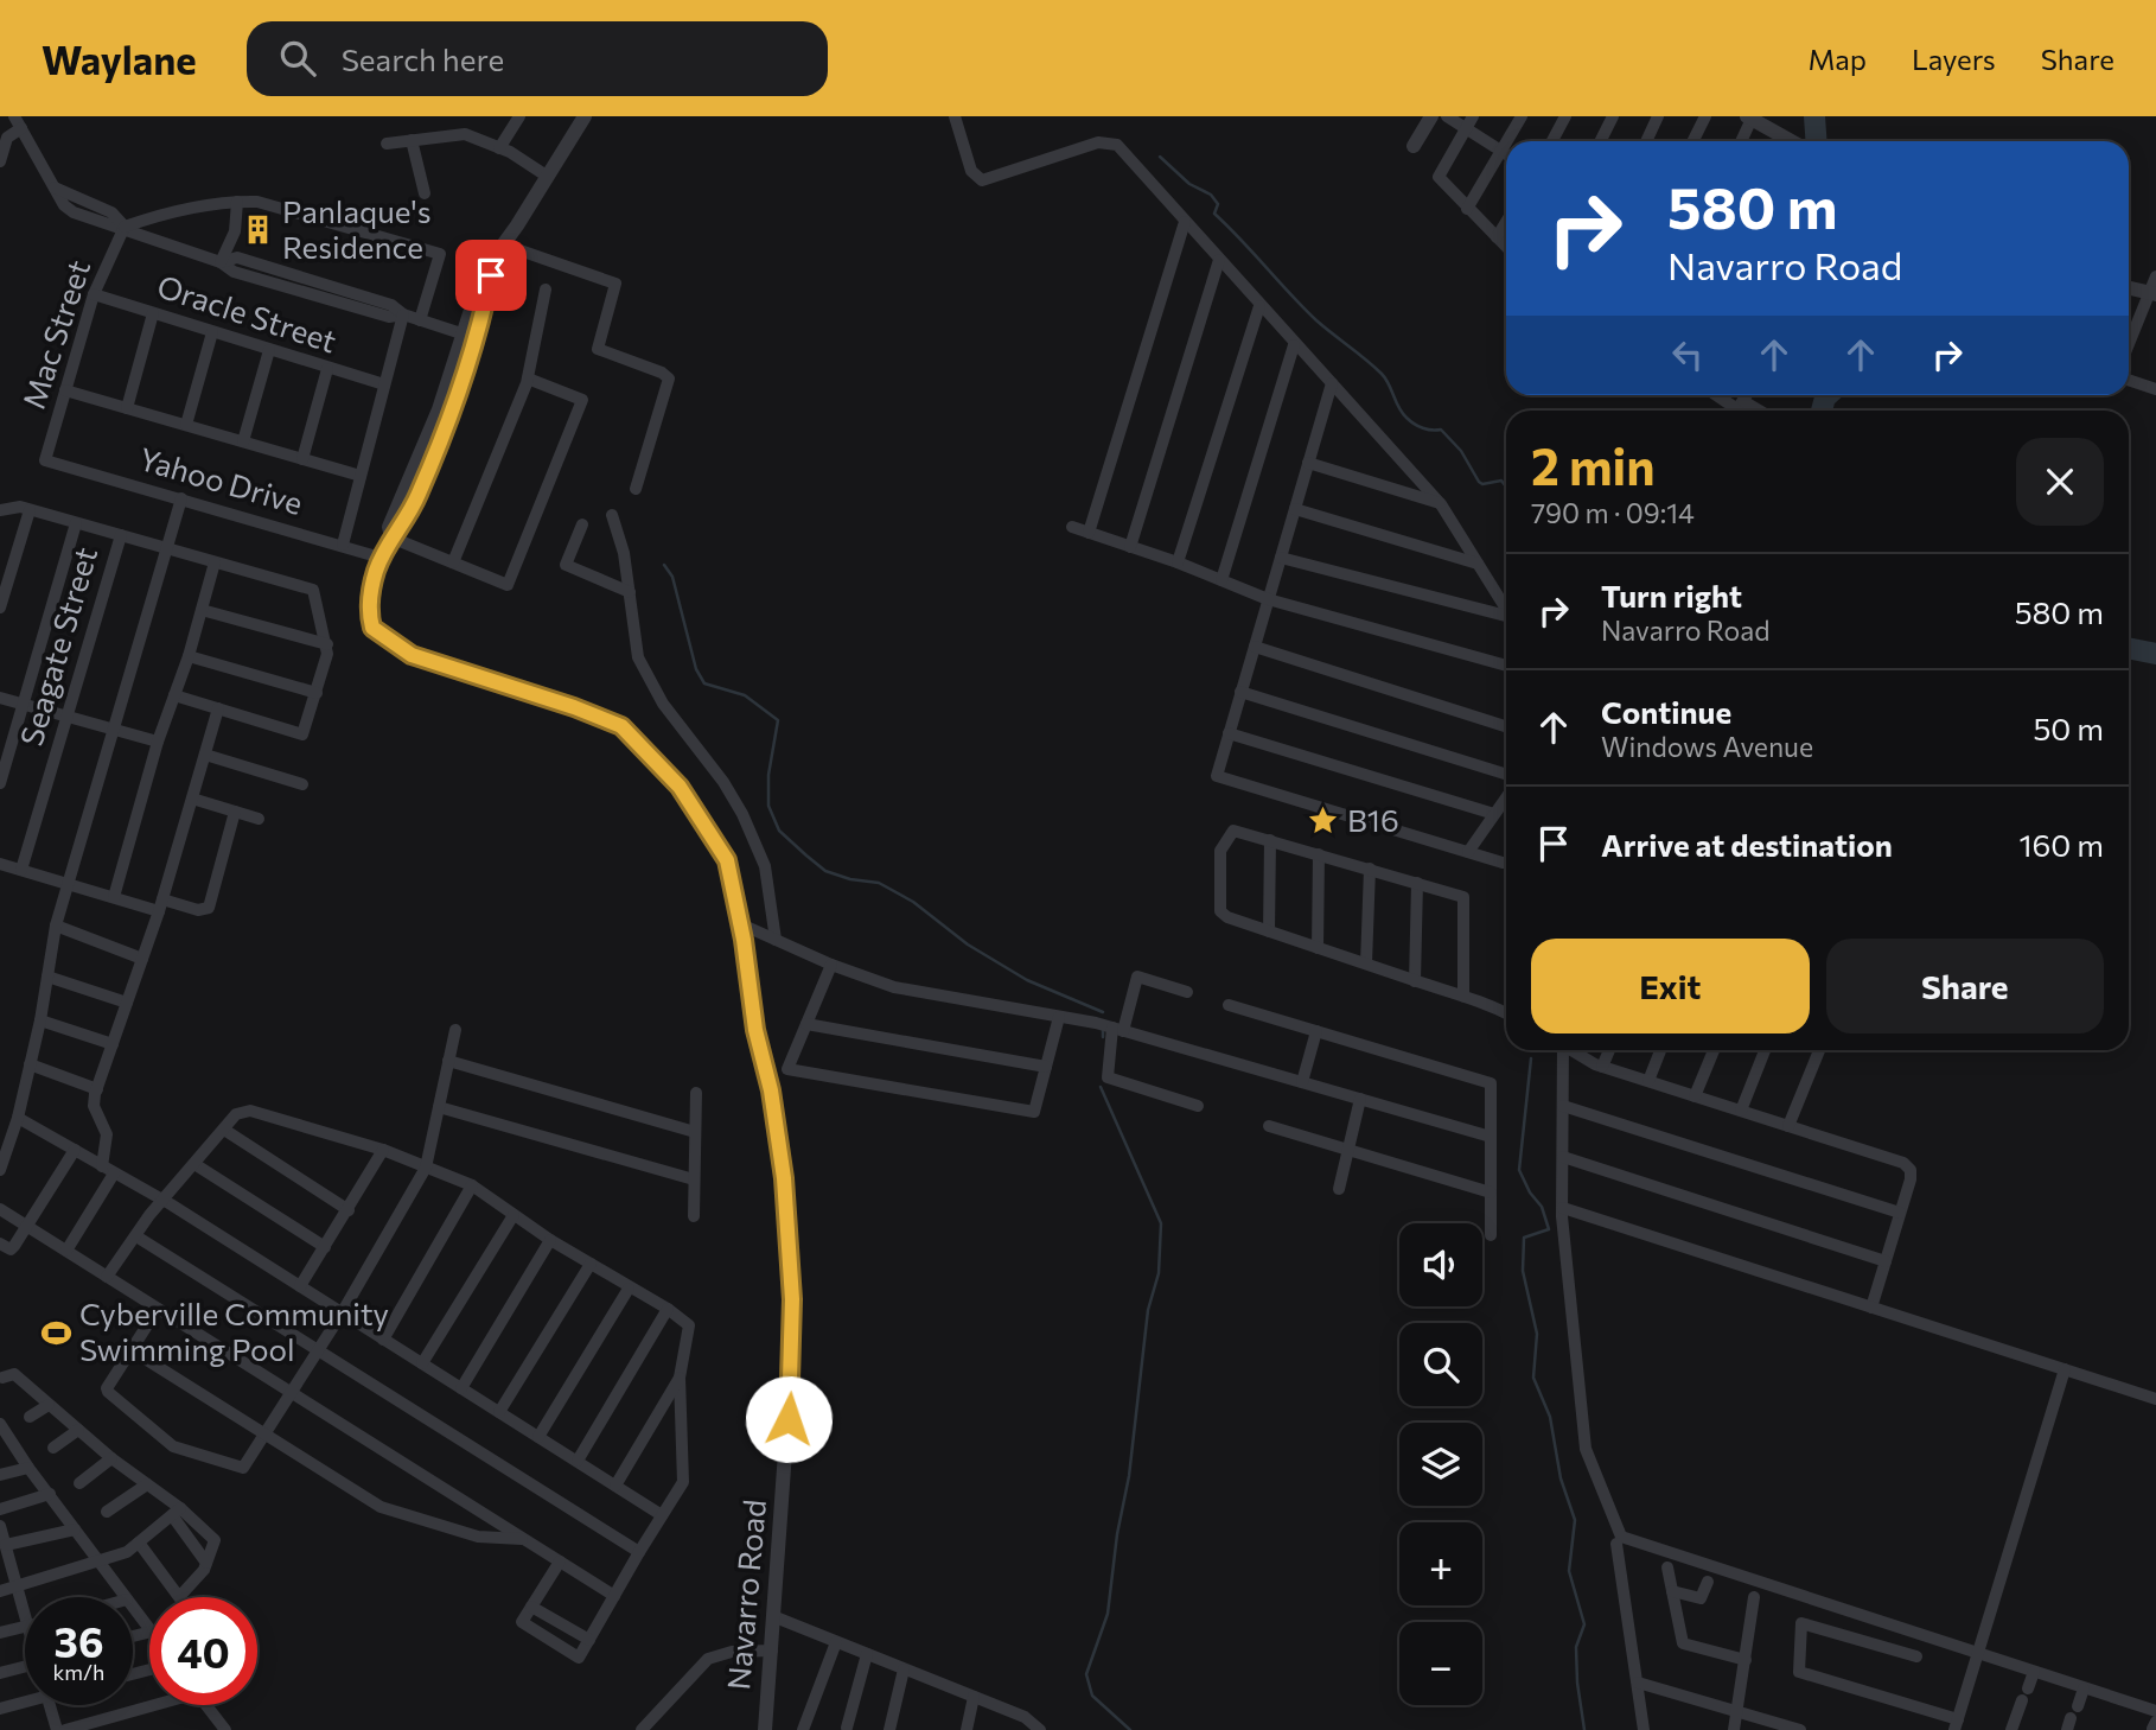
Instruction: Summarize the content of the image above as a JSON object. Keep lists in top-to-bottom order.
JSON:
{
  "streets": {
    "street": [
      "Oracle Street",
      "Mac Street",
      "Yahoo Drive",
      "Seagate Street",
      "Navarro Road"
    ]
  },
  "crossings": [
    ["Oracle Street", "Mac Street"],
    ["Mac Street", "Yahoo Drive"],
    ["Yahoo Drive", "Navarro Road"]
  ],
  "places": {
    "building": ["Panlaque's Residence"],
    "place": ["B16"],
    "sports": ["Cyberville Community Swimming Pool"]
  },
  "page": {
    "header": "Waylane",
    "search": "Search here",
    "nav": ["Map", "Layers", "Share"],
    "turn": ["580 m", "Navarro Road"],
    "heading": ["2 min", "790 m · 09:14"],
    "list": [
      {
        "name": "Turn right",
        "note": "Navarro Road",
        "value": "580 m"
      },
      {
        "name": "Continue",
        "note": "Windows Avenue",
        "value": "50 m"
      },
      {
        "name": "Arrive at destination",
        "value": "160 m"
      }
    ],
    "buttons": ["Exit", "Share"],
    "map_buttons": ["+", "−"],
    "speed": "36 km/h",
    "limit": "40"
  }
}
